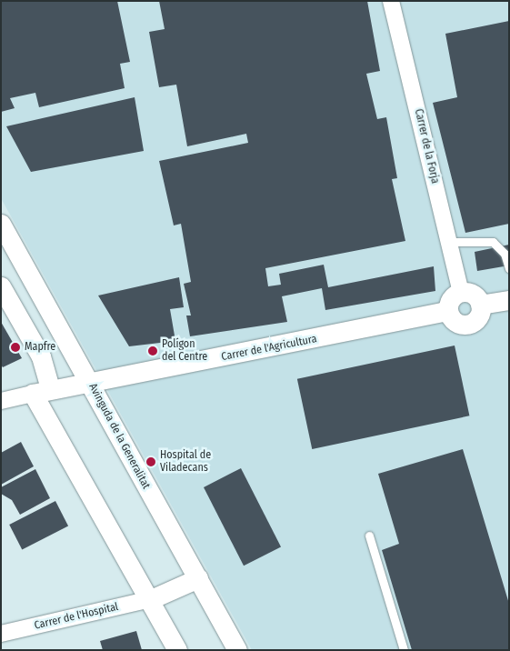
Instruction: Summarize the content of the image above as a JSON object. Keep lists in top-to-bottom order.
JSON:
{
  "streets": {
    "street": [
      "Carrer de la Forja",
      "Carrer de l'Agricultura",
      "Avinguda de la Generalitat",
      "Carrer de l'Hospital"
    ]
  },
  "crossings": [
    ["Carrer de la Forja", "Carrer de l'Agricultura"],
    ["Carrer de l'Agricultura", "Avinguda de la Generalitat"]
  ],
  "places": ["Mapfre", "Polígon del Centre", "Hospital de Viladecans"]
}
